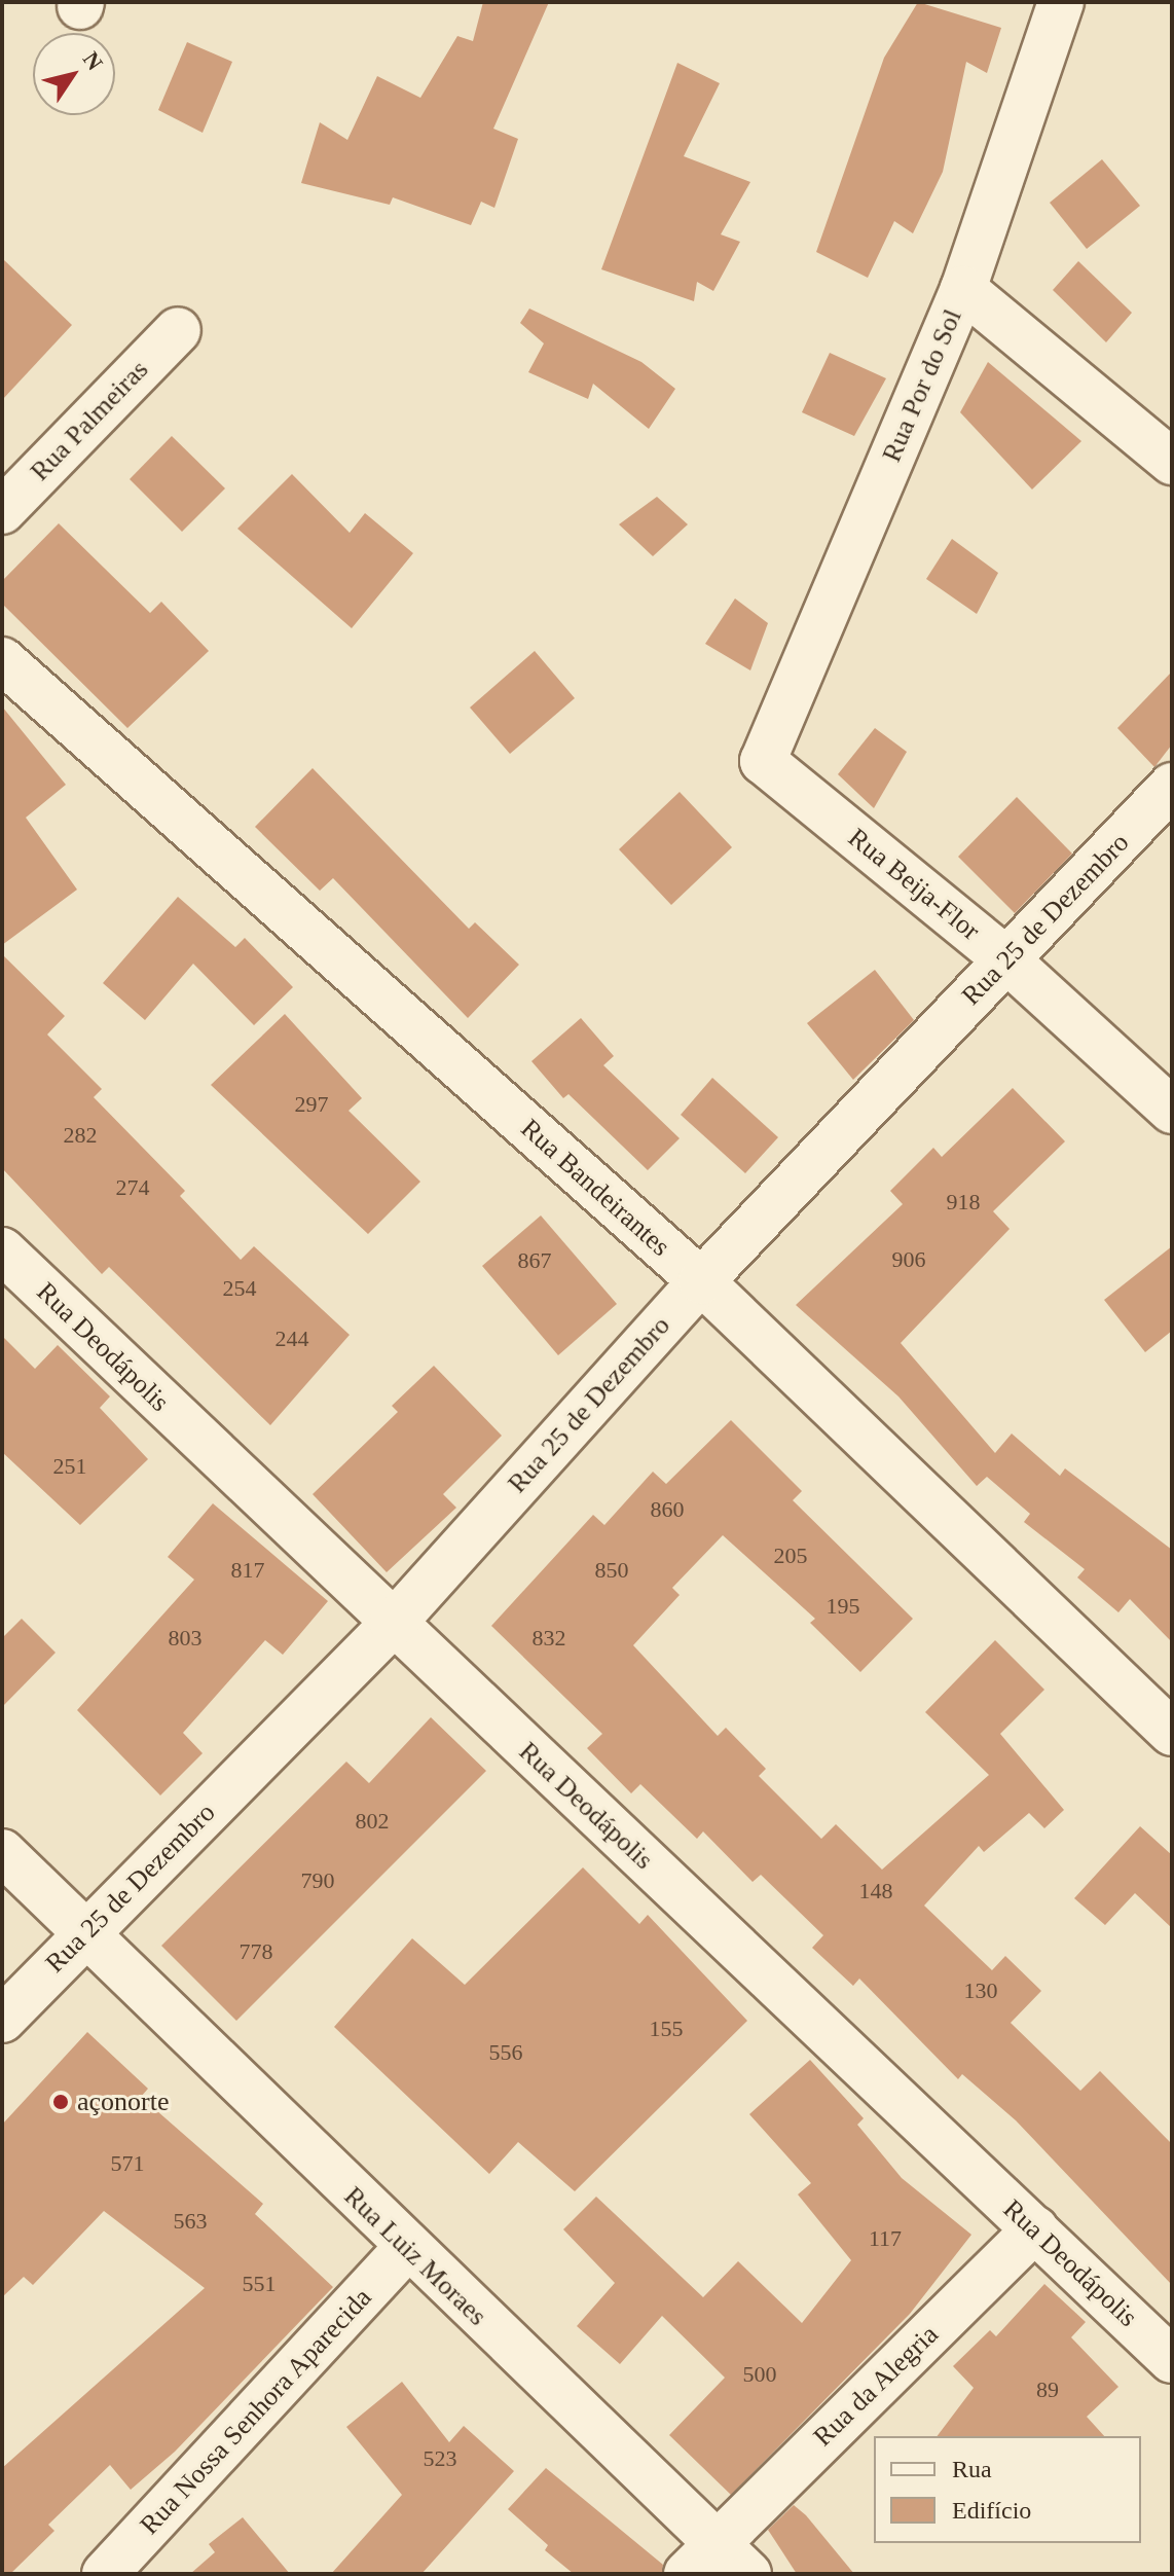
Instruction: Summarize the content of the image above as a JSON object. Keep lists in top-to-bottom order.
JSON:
{
  "streets": {
    "street": [
      "Rua Por do Sol",
      "Rua Palmeiras",
      "Rua Beija-Flor",
      "Rua 25 de Dezembro",
      "Rua Bandeirantes",
      "Rua Deodápolis",
      "Rua Luiz Moraes",
      "Rua da Alegria",
      "Rua Nossa Senhora Aparecida"
    ]
  },
  "crossings": [
    ["Rua Por do Sol", "Rua Beija-Flor"],
    ["Rua Beija-Flor", "Rua 25 de Dezembro"],
    ["Rua 25 de Dezembro", "Rua Bandeirantes"],
    ["Rua 25 de Dezembro", "Rua Deodápolis"],
    ["Rua 25 de Dezembro", "Rua Luiz Moraes"],
    ["Rua Deodápolis", "Rua da Alegria"],
    ["Rua Luiz Moraes", "Rua da Alegria"],
    ["Rua Luiz Moraes", "Rua Nossa Senhora Aparecida"]
  ],
  "places": ["açonorte"],
  "house_numbers": [
    "297",
    "282",
    "274",
    "918",
    "906",
    "867",
    "254",
    "244",
    "251",
    "860",
    "205",
    "817",
    "850",
    "195",
    "803",
    "832",
    "802",
    "790",
    "148",
    "778",
    "130",
    "155",
    "556",
    "571",
    "563",
    "117",
    "551",
    "500",
    "89",
    "523"
  ],
  "legend": ["Rua", "Edifício"],
  "north": "top right"
}
